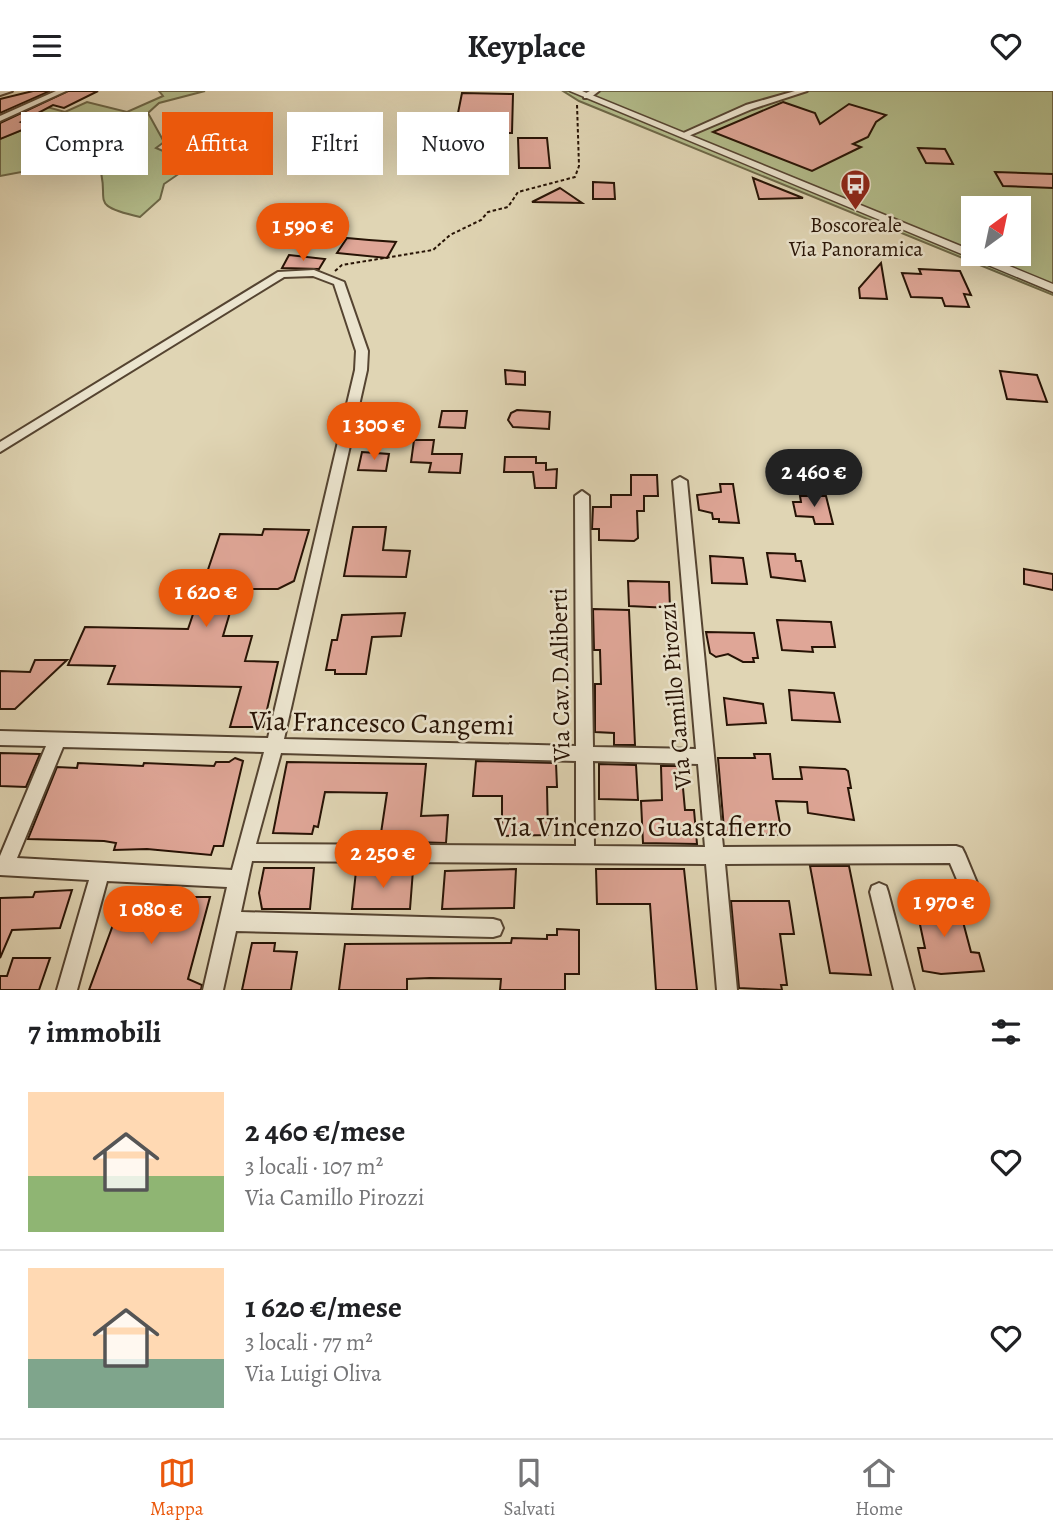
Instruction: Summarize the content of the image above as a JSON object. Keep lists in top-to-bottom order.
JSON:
{
  "streets": {
    "street": [
      "Via Cav.D.Aliberti",
      "Via Camillo Pirozzi",
      "Via Francesco Cangemi",
      "Via Vincenzo Guastafierro"
    ]
  },
  "crossings": [
    ["Via Cav.D.Aliberti", "Via Francesco Cangemi"],
    ["Via Cav.D.Aliberti", "Via Vincenzo Guastafierro"],
    ["Via Camillo Pirozzi", "Via Francesco Cangemi"],
    ["Via Camillo Pirozzi", "Via Vincenzo Guastafierro"]
  ],
  "places": {
    "bus stop": ["Boscoreale Via Panoramica"]
  },
  "north": "top right",
  "page": {
    "header": "Keyplace",
    "chip": [
      "Compra",
      "Affitta",
      "Filtri",
      "Nuovo"
    ],
    "price": [
      "1 590 €",
      "1 300 €",
      "2 460 €",
      "1 620 €",
      "2 250 €",
      "1 970 €",
      "1 080 €"
    ],
    "heading": "7 immobili",
    "list": [
      {
        "name": "2 460 €/mese",
        "note": "3 locali · 107 m² · Via Camillo Pirozzi"
      },
      {
        "name": "1 620 €/mese",
        "note": "3 locali · 77 m² · Via Luigi Oliva"
      }
    ],
    "tabs": ["Mappa", "Salvati", "Home"]
  }
}
